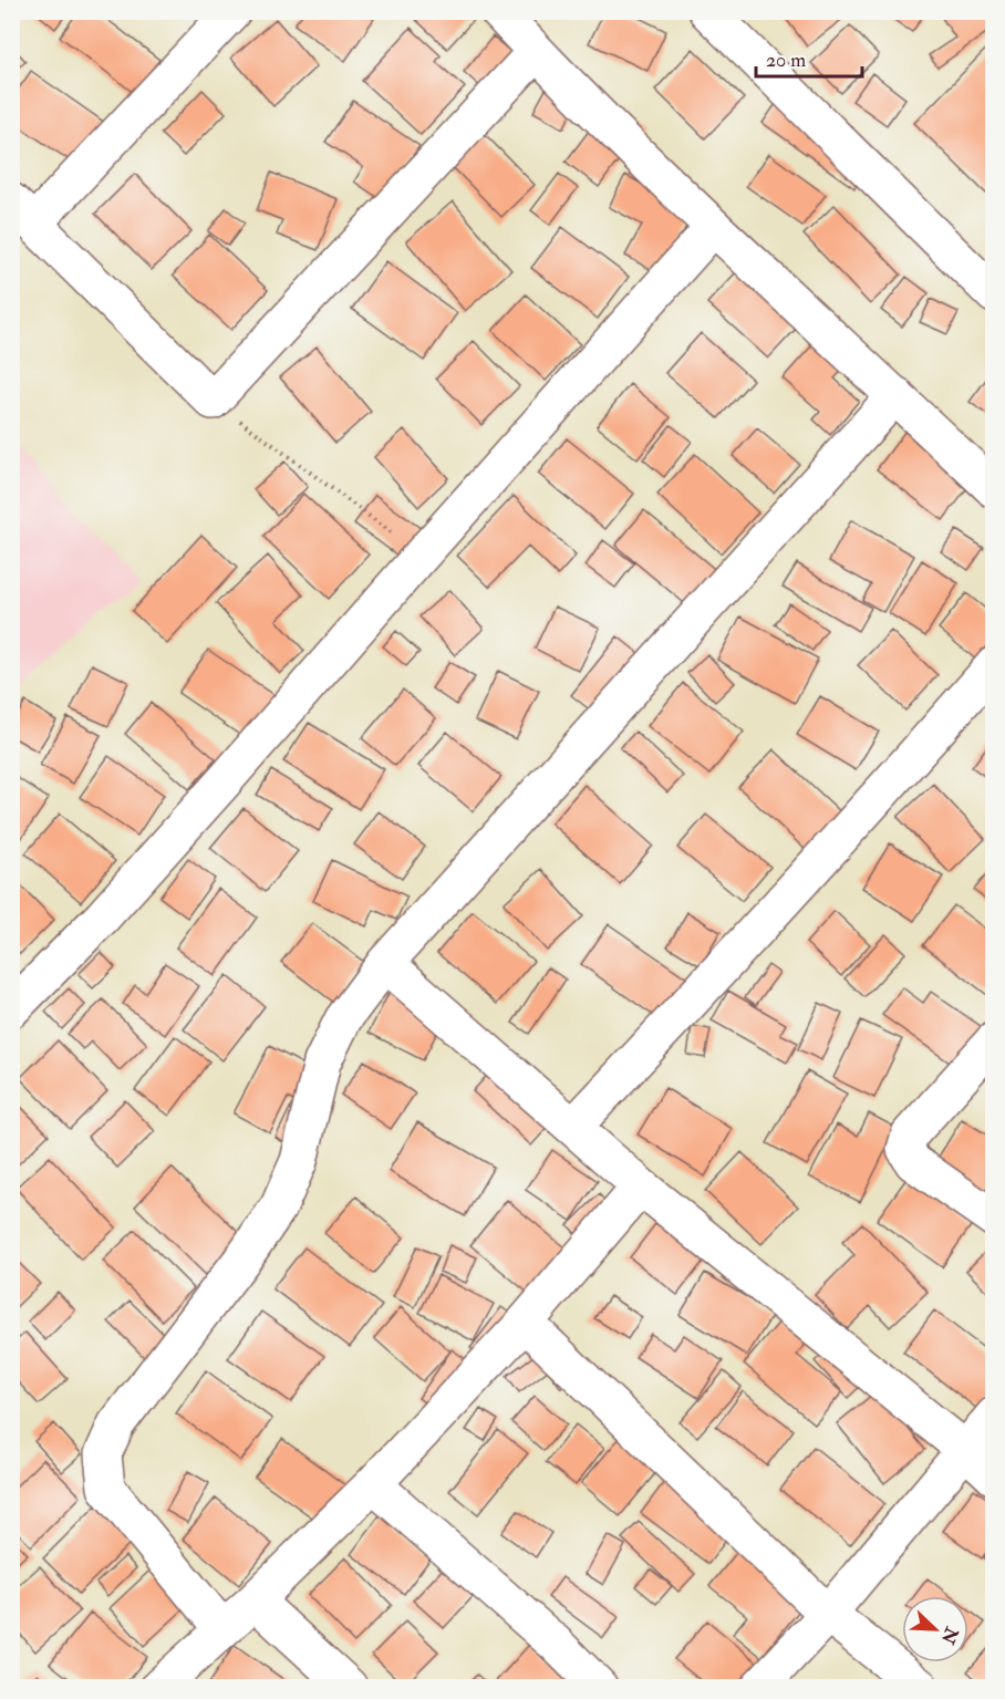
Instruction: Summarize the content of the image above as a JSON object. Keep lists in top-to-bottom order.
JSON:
{
  "scale_bar": "20 m",
  "north": "bottom right"
}
